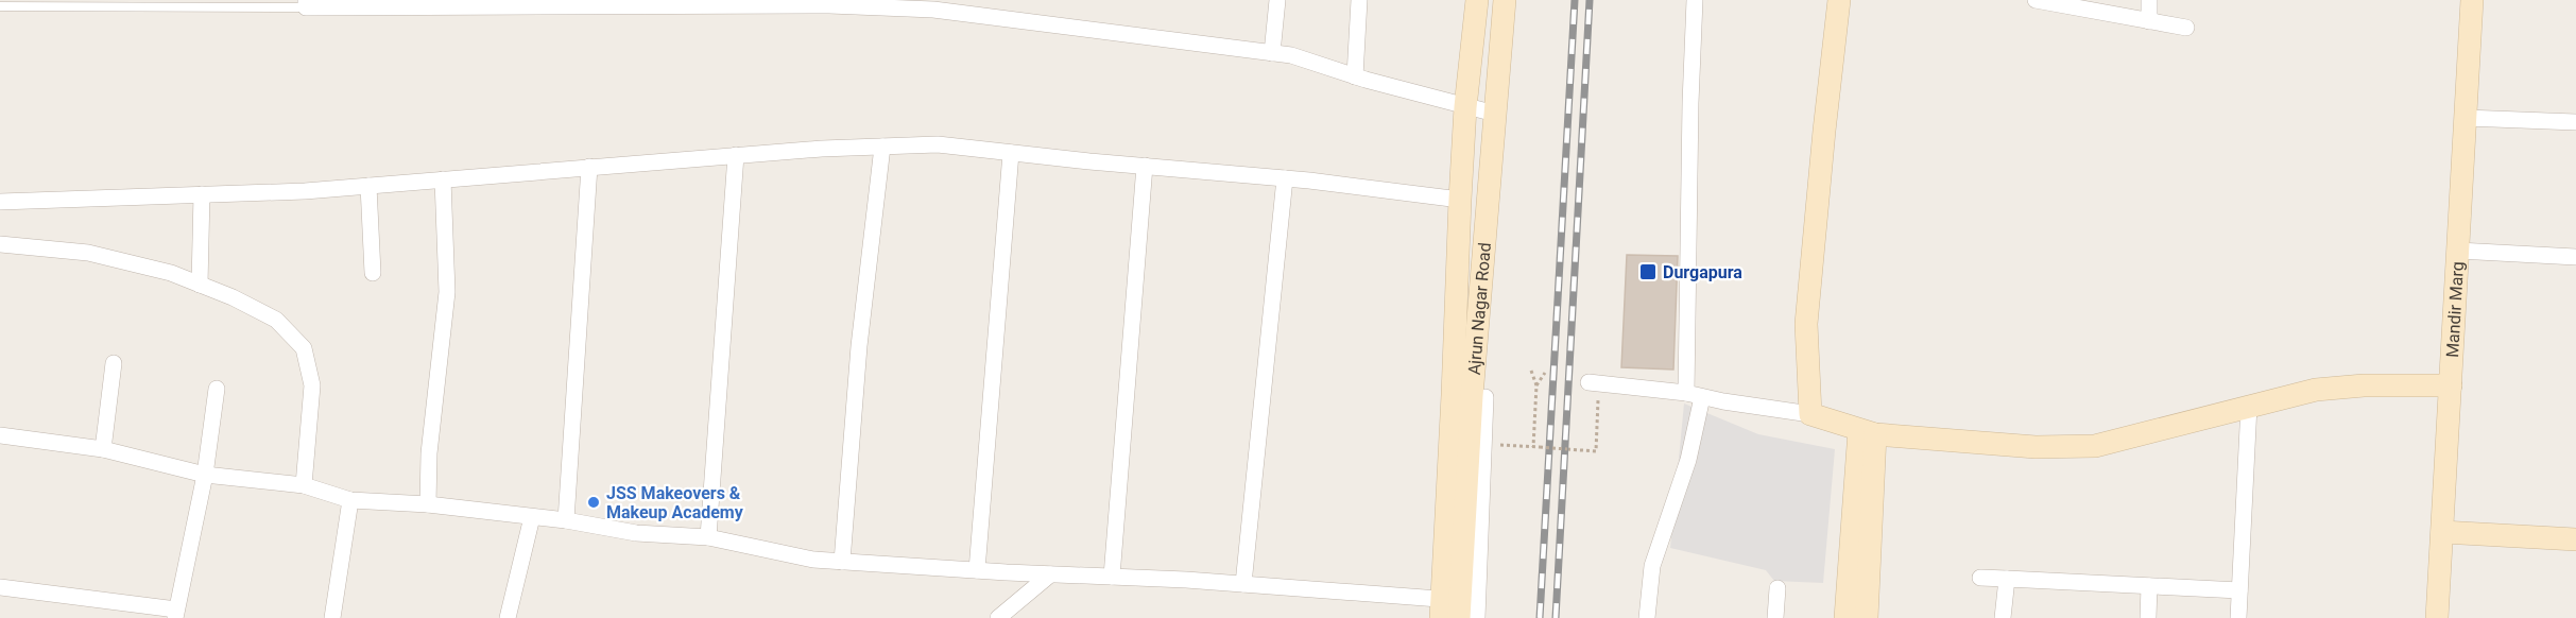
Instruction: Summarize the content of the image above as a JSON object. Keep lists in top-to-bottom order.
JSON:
{
  "streets": {
    "street": ["Ajrun Nagar Road", "Mandir Marg"]
  },
  "places": {
    "transit": ["Durgapura"],
    "other": ["JSS Makeovers & Makeup Academy"]
  }
}
